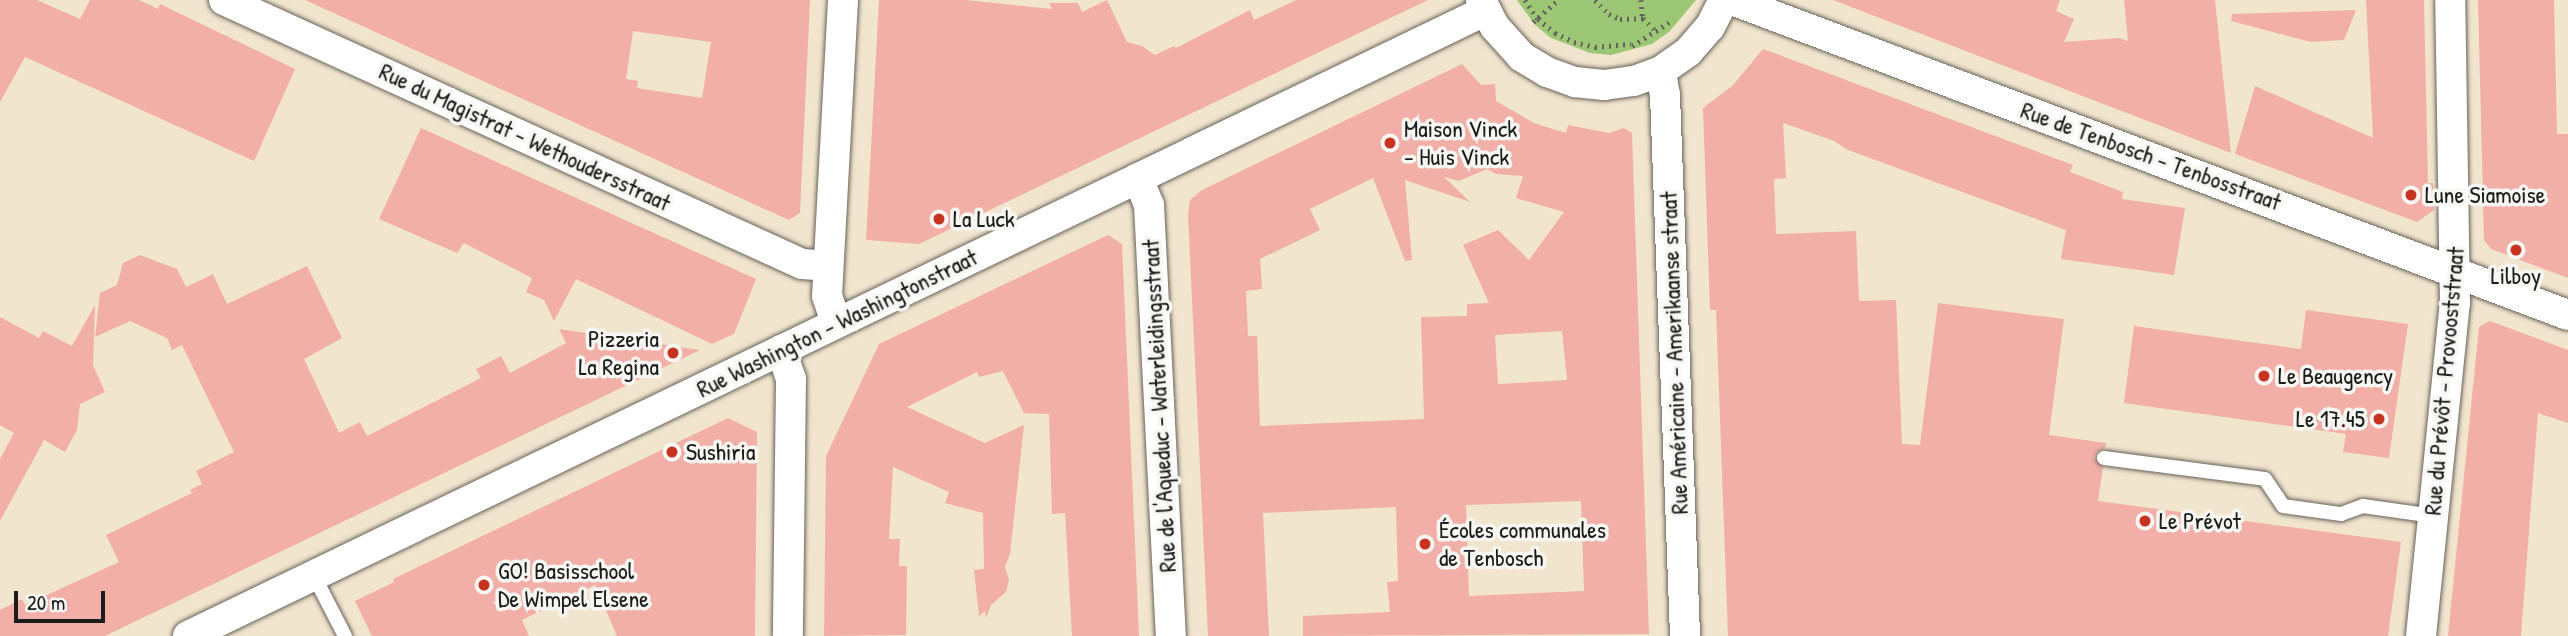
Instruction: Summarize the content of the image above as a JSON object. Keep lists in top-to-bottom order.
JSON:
{
  "streets": {
    "street": [
      "Rue du Magistrat - Wethoudersstraat",
      "Rue de Tenbosch - Tenbosstraat",
      "Rue Washington - Washingtonstraat",
      "Rue Américaine - Amerikaanse straat",
      "Rue du Prévôt - Provooststraat",
      "Rue de l'Aqueduc - Waterleidingsstraat"
    ]
  },
  "crossings": [
    ["Rue de Tenbosch - Tenbosstraat", "Rue du Prévôt - Provooststraat"],
    ["Rue Washington - Washingtonstraat", "Rue de l'Aqueduc - Waterleidingsstraat"]
  ],
  "places": [
    "Maison Vinck - Huis Vinck",
    "Lune Siamoise",
    "La Luck",
    "Lilboy",
    "Pizzeria La Regina",
    "Le Beaugency",
    "Le 17.45",
    "Sushiria",
    "Le Prévot",
    "Écoles communales de Tenbosch",
    "GO! Basisschool De Wimpel Elsene"
  ],
  "scale_bar": "20 m"
}
